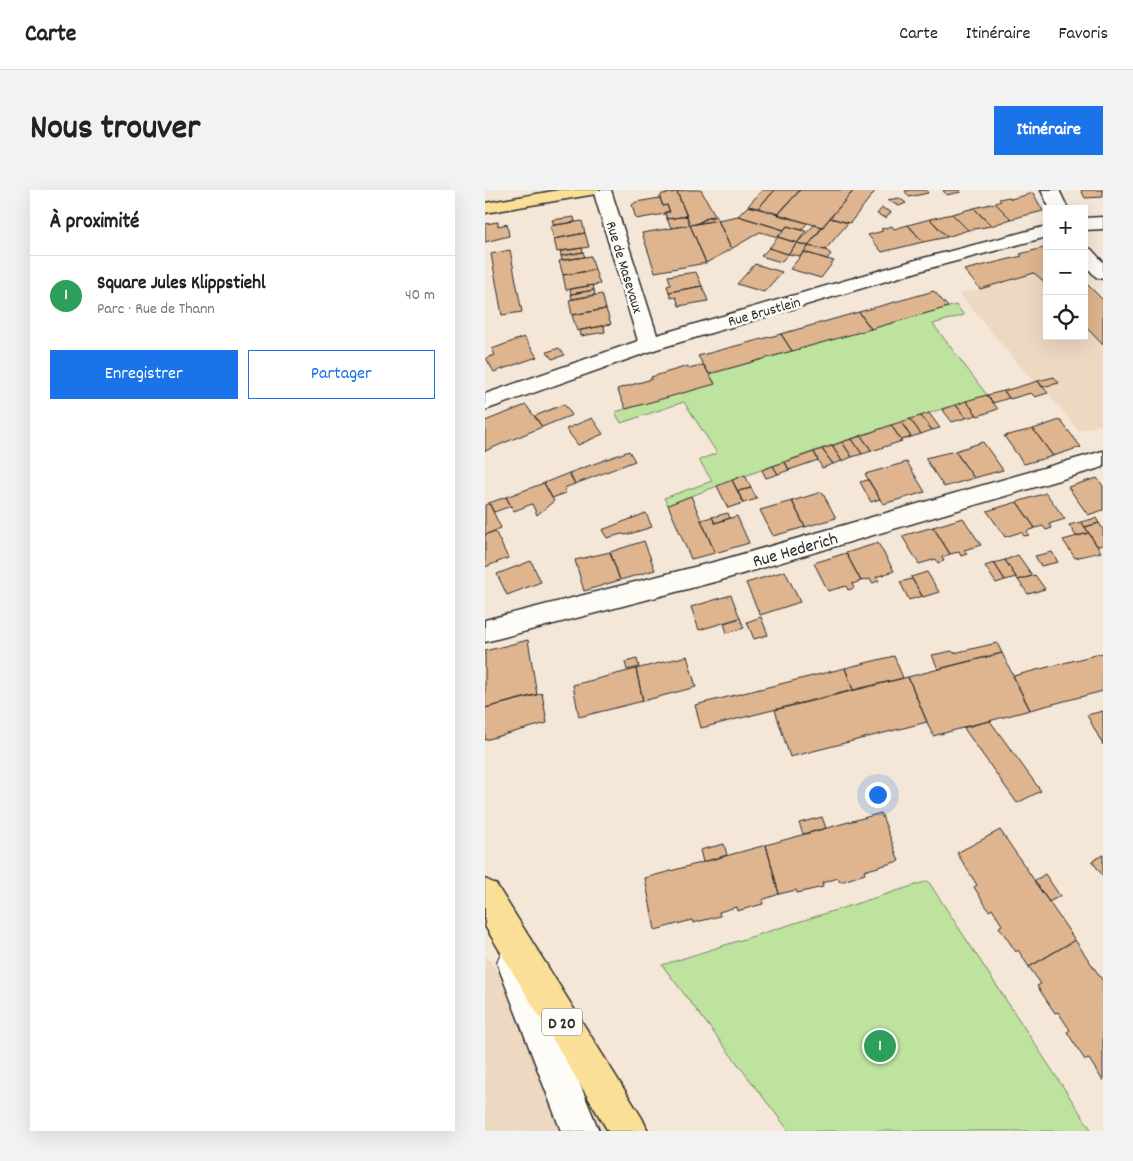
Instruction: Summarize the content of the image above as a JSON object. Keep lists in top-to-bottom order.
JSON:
{
  "streets": {
    "main road": ["D 20"],
    "street": ["Rue de Masevaux", "Rue Brustlein", "Rue Hederich"]
  },
  "crossings": [
    ["Rue de Masevaux", "Rue Brustlein"]
  ],
  "page": {
    "header": "Carte",
    "nav": ["Carte", "Itinéraire", "Favoris"],
    "title": "Nous trouver",
    "buttons": [
      "Itinéraire",
      ["Enregistrer", "Partager"]
    ],
    "heading": "À proximité",
    "map_buttons": ["+", "−"],
    "list": [
      {
        "mark": "1",
        "name": "Square Jules Klippstiehl",
        "note": "Parc · Rue de Thann",
        "value": "40 m"
      }
    ],
    "pins": "1"
  }
}
